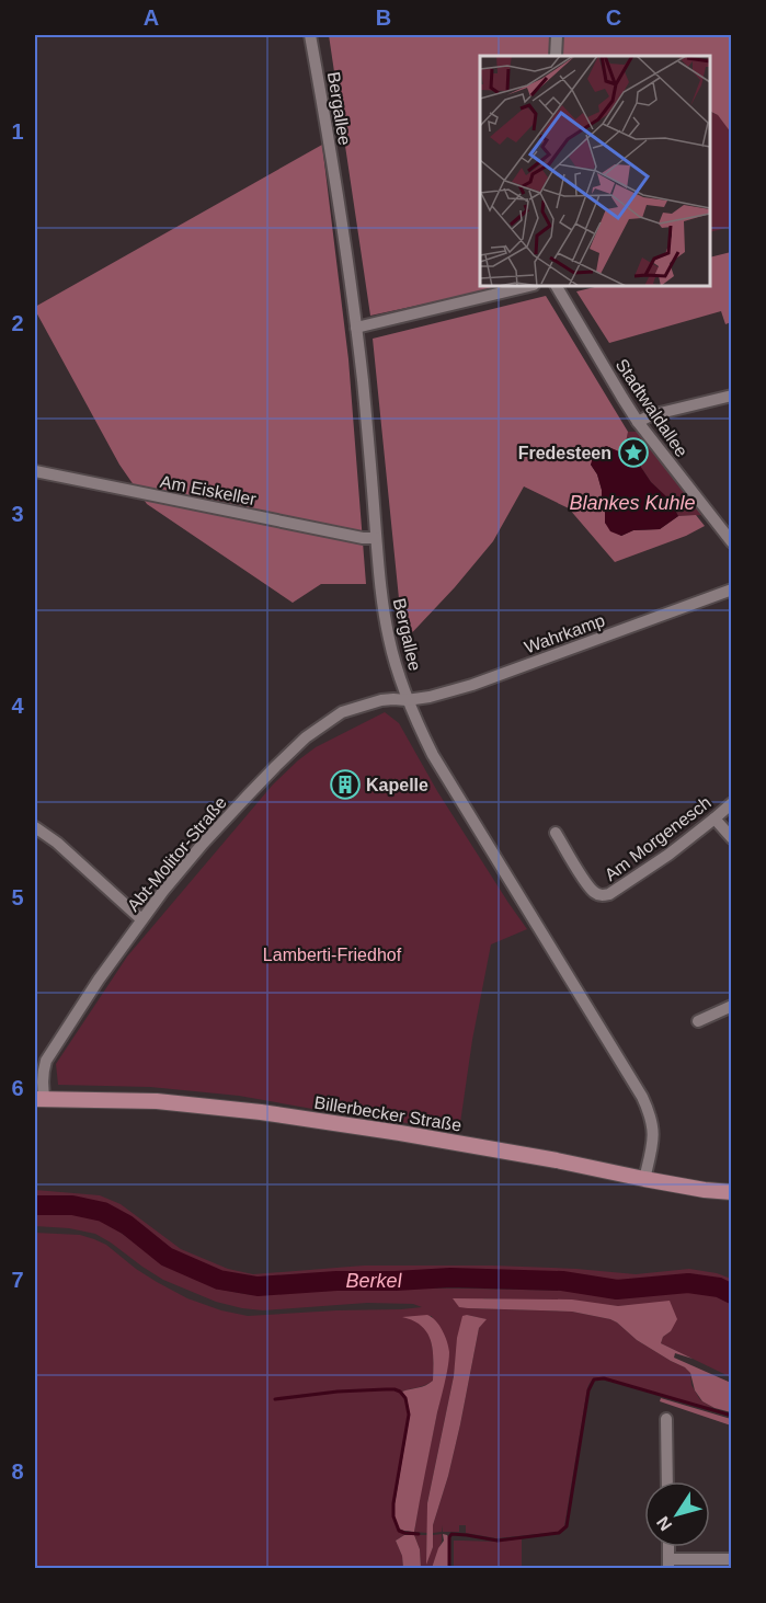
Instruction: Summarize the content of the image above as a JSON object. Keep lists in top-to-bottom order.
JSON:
{
  "streets": {
    "main road": ["Billerbecker Straße"],
    "street": [
      "Bergallee",
      "Stadtwaldallee",
      "Am Eiskeller",
      "Wahrkamp",
      "Am Morgenesch",
      "Abt-Molitor-Straße"
    ]
  },
  "crossings": [
    ["Bergallee", "Am Eiskeller"],
    ["Bergallee", "Wahrkamp"],
    ["Bergallee", "Abt-Molitor-Straße"],
    ["Bergallee", "Billerbecker Straße"],
    ["Wahrkamp", "Abt-Molitor-Straße"],
    ["Abt-Molitor-Straße", "Billerbecker Straße"]
  ],
  "water": ["Blankes Kuhle", "Berkel"],
  "parks": ["Lamberti-Friedhof"],
  "places": {
    "place": ["Fredesteen"],
    "building": ["Kapelle"]
  },
  "north": "bottom left",
  "grid": {
    "columns": ["A", "B", "C"],
    "rows": [
      "1",
      "2",
      "3",
      "4",
      "5",
      "6",
      "7",
      "8"
    ]
  }
}
